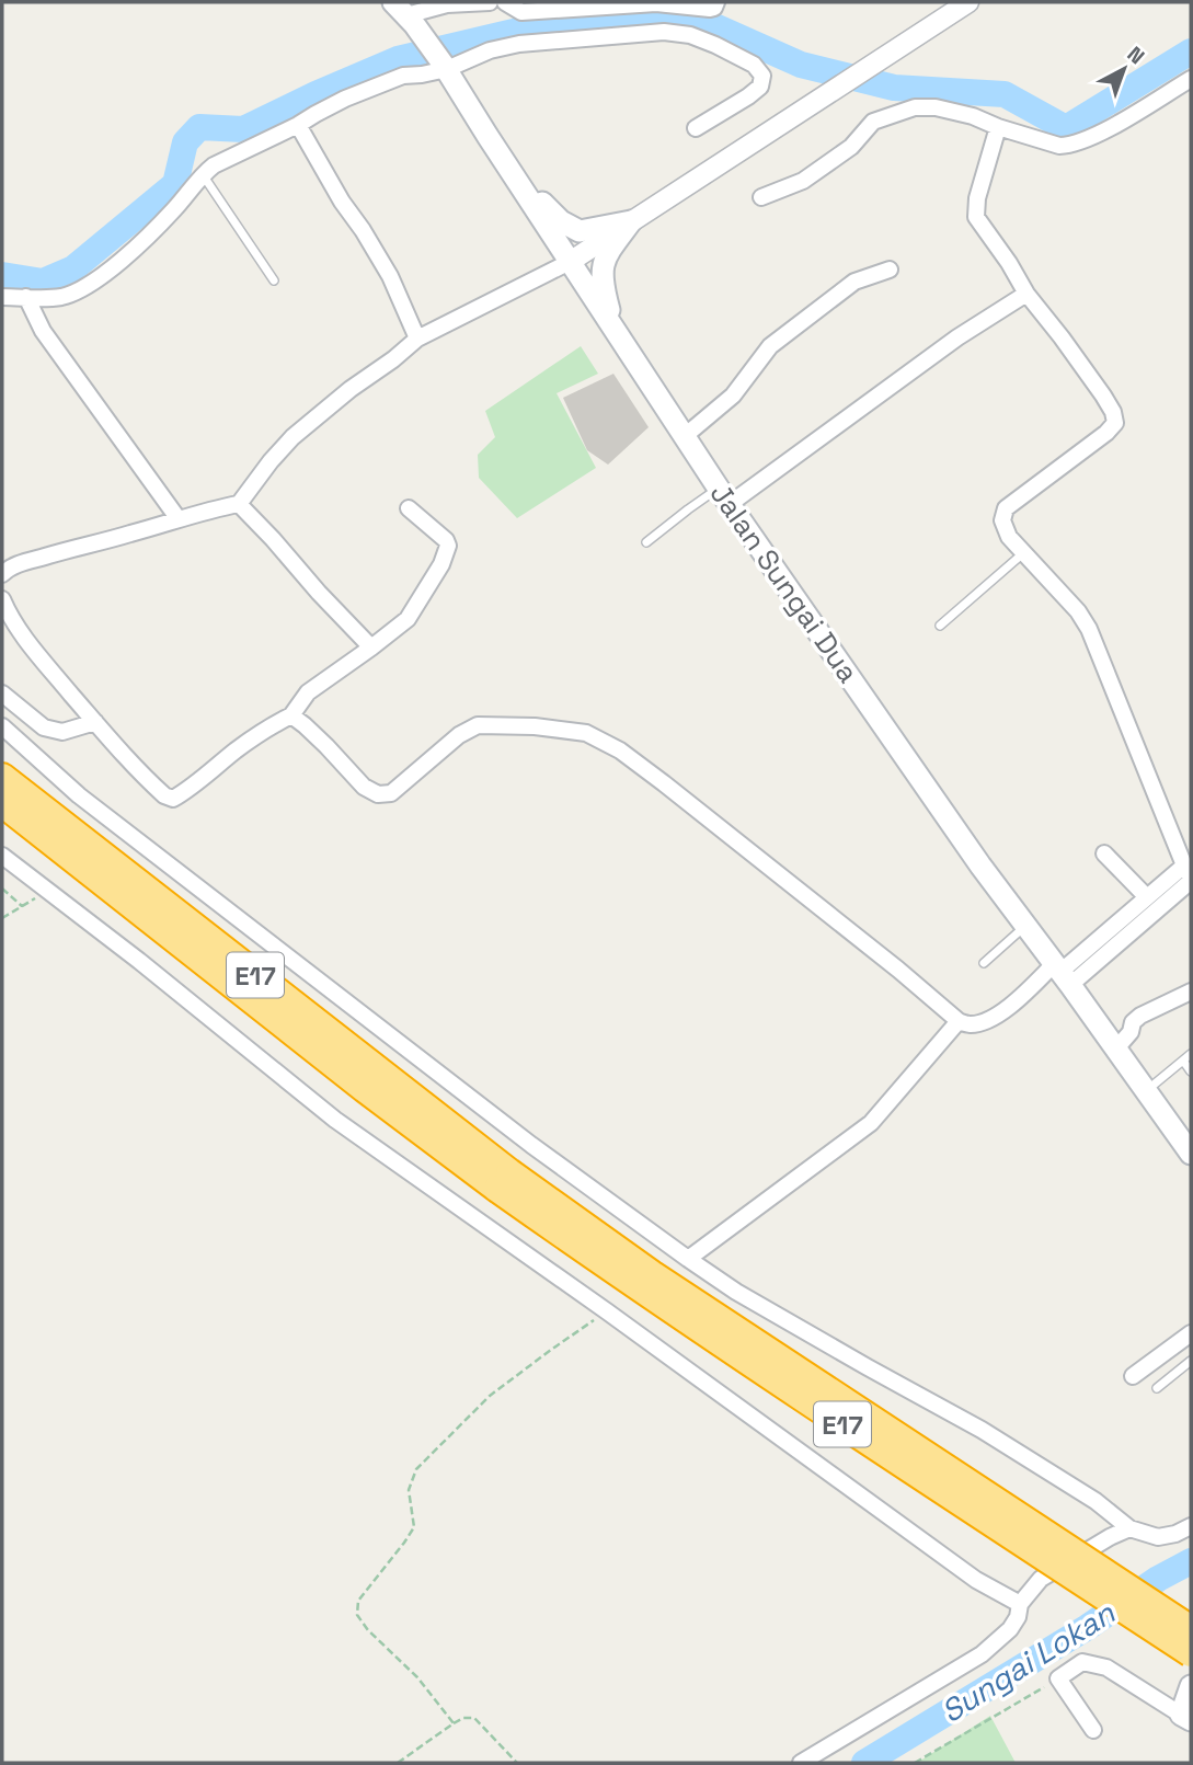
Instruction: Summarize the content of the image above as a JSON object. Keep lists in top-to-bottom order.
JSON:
{
  "streets": {
    "highway": ["E17"],
    "main road": ["Jalan Sungai Dua"]
  },
  "water": ["Sungai Lokan"],
  "north": "top right"
}
